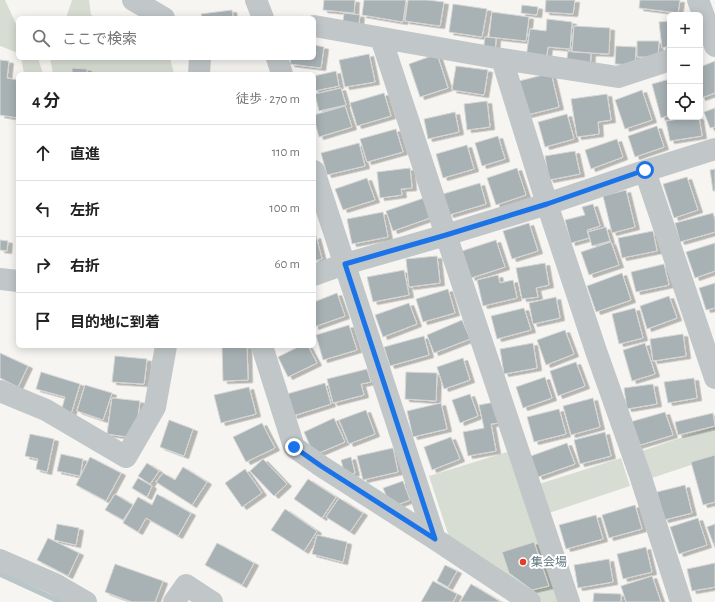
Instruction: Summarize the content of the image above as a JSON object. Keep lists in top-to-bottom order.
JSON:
{
  "places": ["集会場"],
  "page": {
    "map_buttons": ["+", "−"],
    "search": "ここで検索",
    "heading": ["4 分", "徒歩 · 270 m"],
    "list": [
      ["直進", "110 m"],
      ["左折", "100 m"],
      ["右折", "60 m"],
      "目的地に到着"
    ]
  }
}
